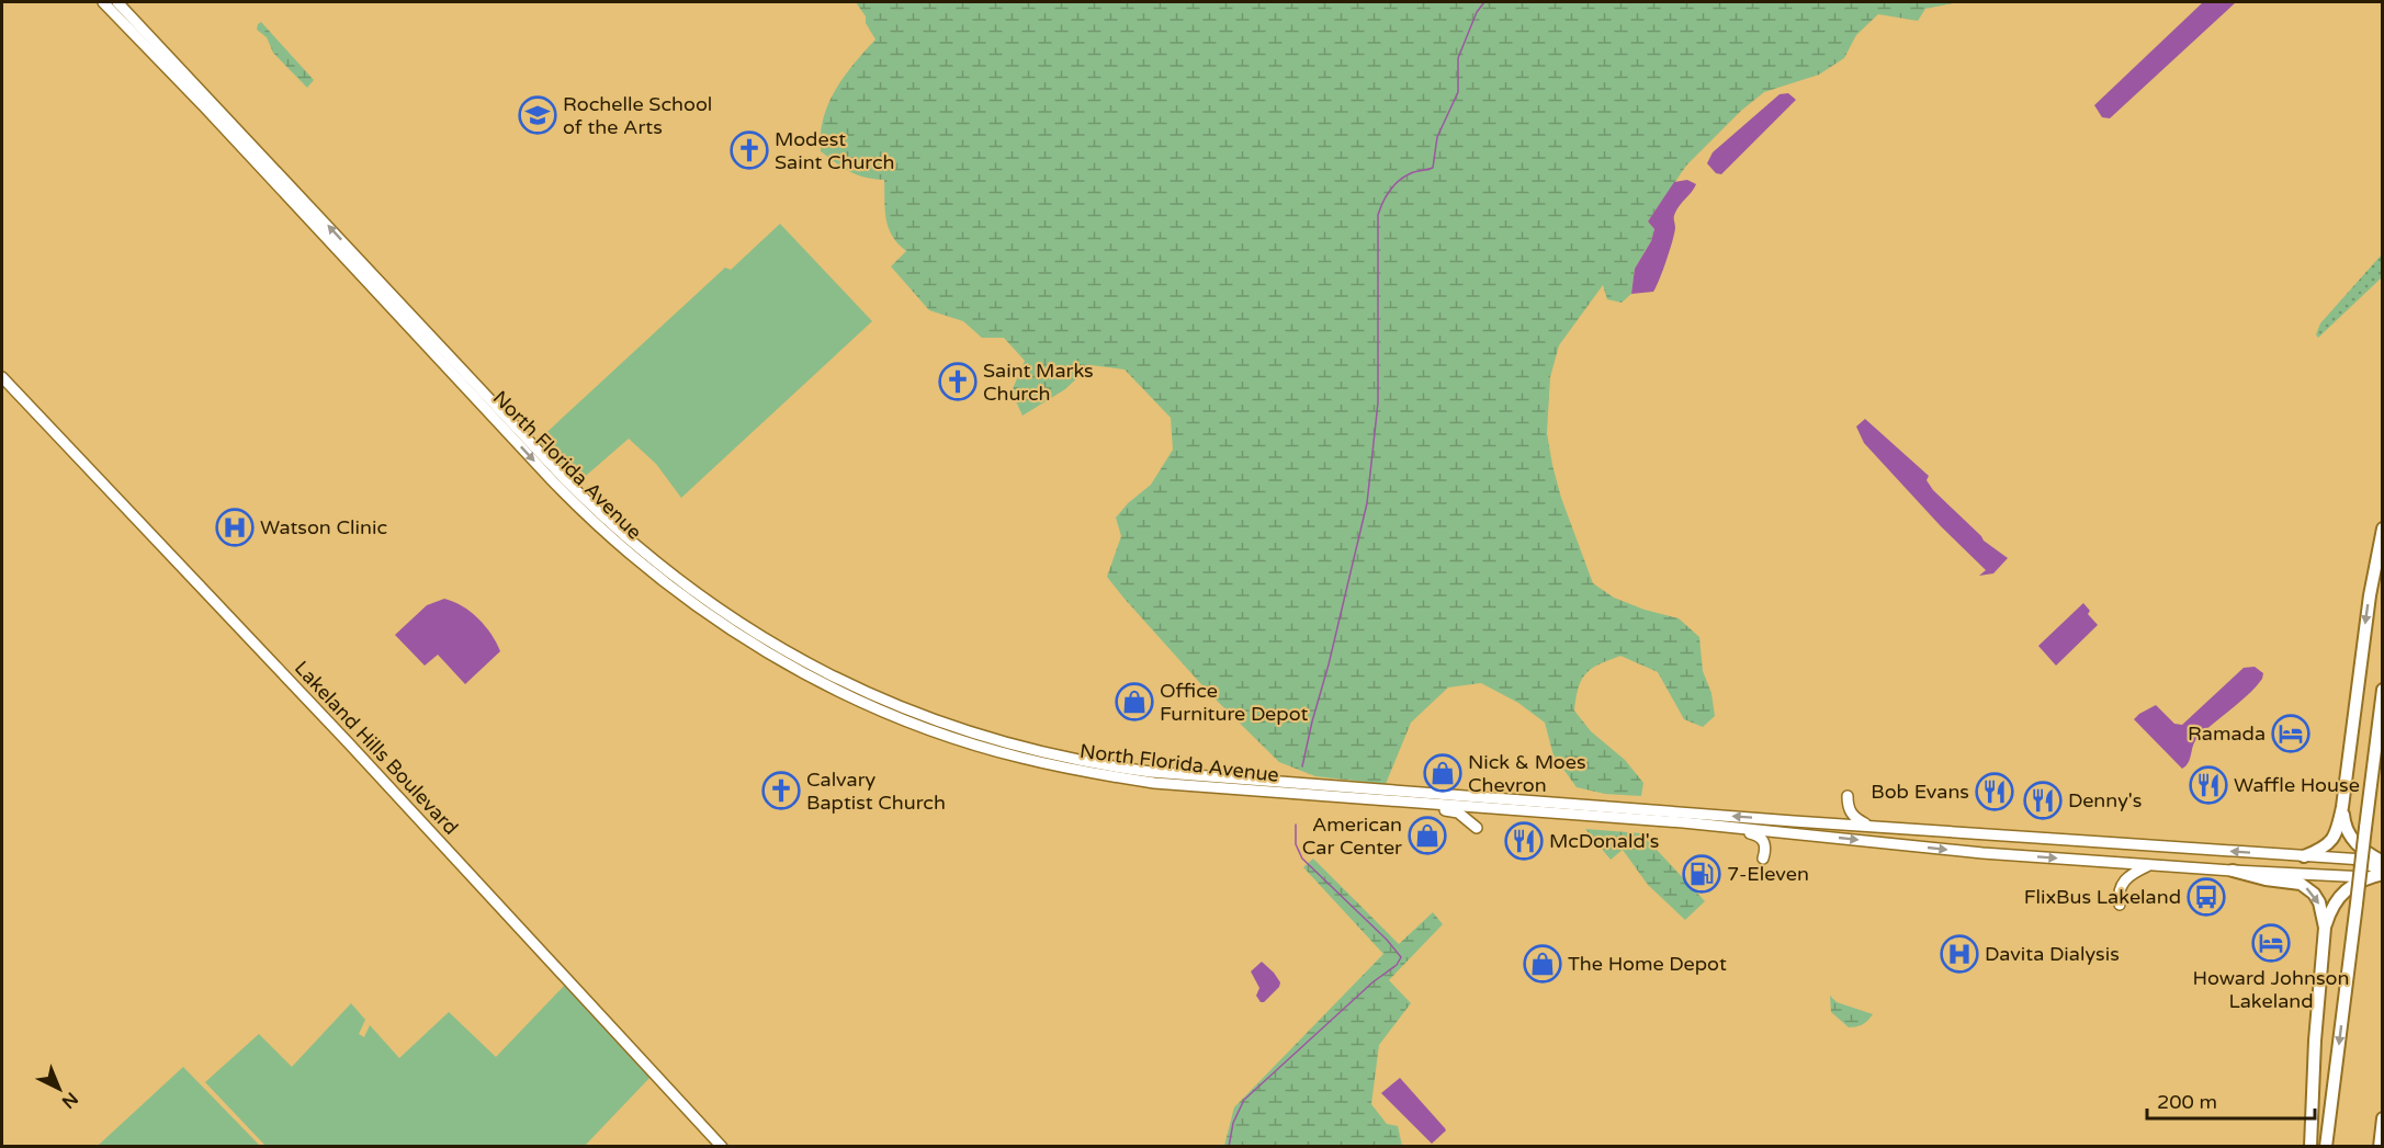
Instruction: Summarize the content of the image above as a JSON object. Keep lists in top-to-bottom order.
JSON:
{
  "streets": {
    "main road": ["North Florida Avenue", "Lakeland Hills Boulevard"]
  },
  "places": {
    "school or university": ["Rochelle School of the Arts"],
    "church": ["Modest Saint Church", "Saint Marks Church", "Calvary Baptist Church"],
    "hospital": ["Watson Clinic", "Davita Dialysis"],
    "shop": [
      "Office Furniture Depot",
      "Nick & Moes Chevron",
      "American Car Center",
      "The Home Depot"
    ],
    "hotel": ["Ramada", "Howard Johnson Lakeland"],
    "restaurant": [
      "Waffle House",
      "Bob Evans",
      "Denny's",
      "McDonald's"
    ],
    "fuel station": ["7-Eleven"],
    "bus stop": ["FlixBus Lakeland"]
  },
  "scale_bar": "200 m",
  "north": "bottom right"
}
